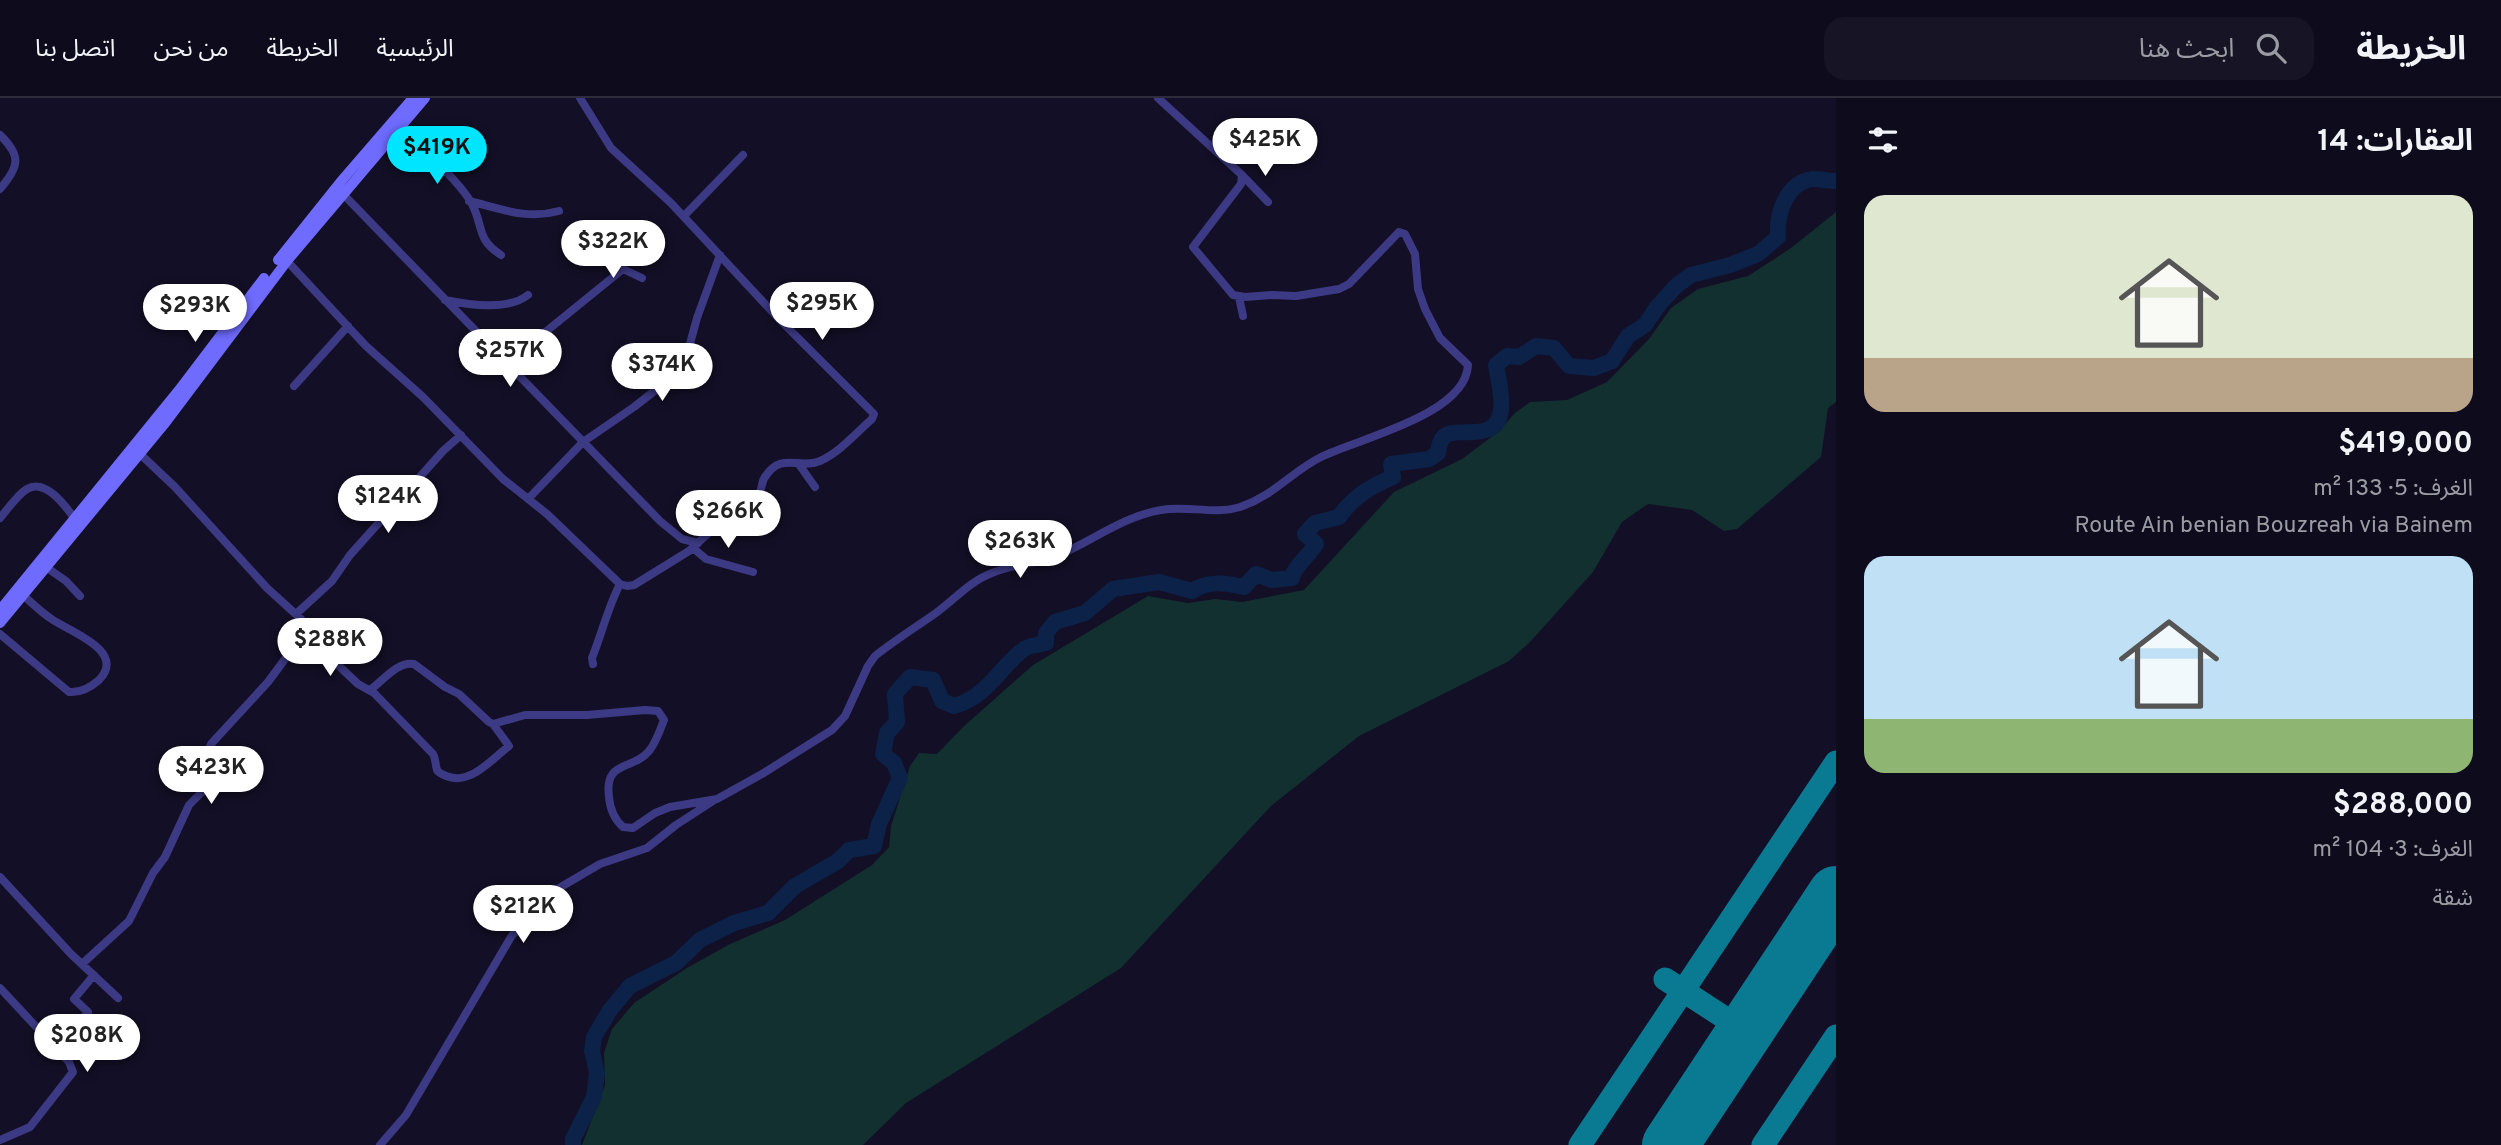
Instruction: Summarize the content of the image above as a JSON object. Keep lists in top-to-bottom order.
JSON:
{
  "page": {
    "header": "الخريطة",
    "search": "ابحث هنا",
    "nav": [
      "الرئيسية",
      "الخريطة",
      "من نحن",
      "اتصل بنا"
    ],
    "heading": "العقارات: 14",
    "price": [
      "$425K",
      "$419K",
      "$322K",
      "$295K",
      "$293K",
      "$257K",
      "$374K",
      "$124K",
      "$266K",
      "$263K",
      "$288K",
      "$423K",
      "$212K",
      "$208K"
    ],
    "list": [
      {
        "name": "$419,000",
        "note": "الغرف: 5 · 133 m² · Route Ain benian Bouzreah via Bainem"
      },
      {
        "name": "$288,000",
        "note": "الغرف: 3 · 104 m² · شقة"
      }
    ]
  }
}
